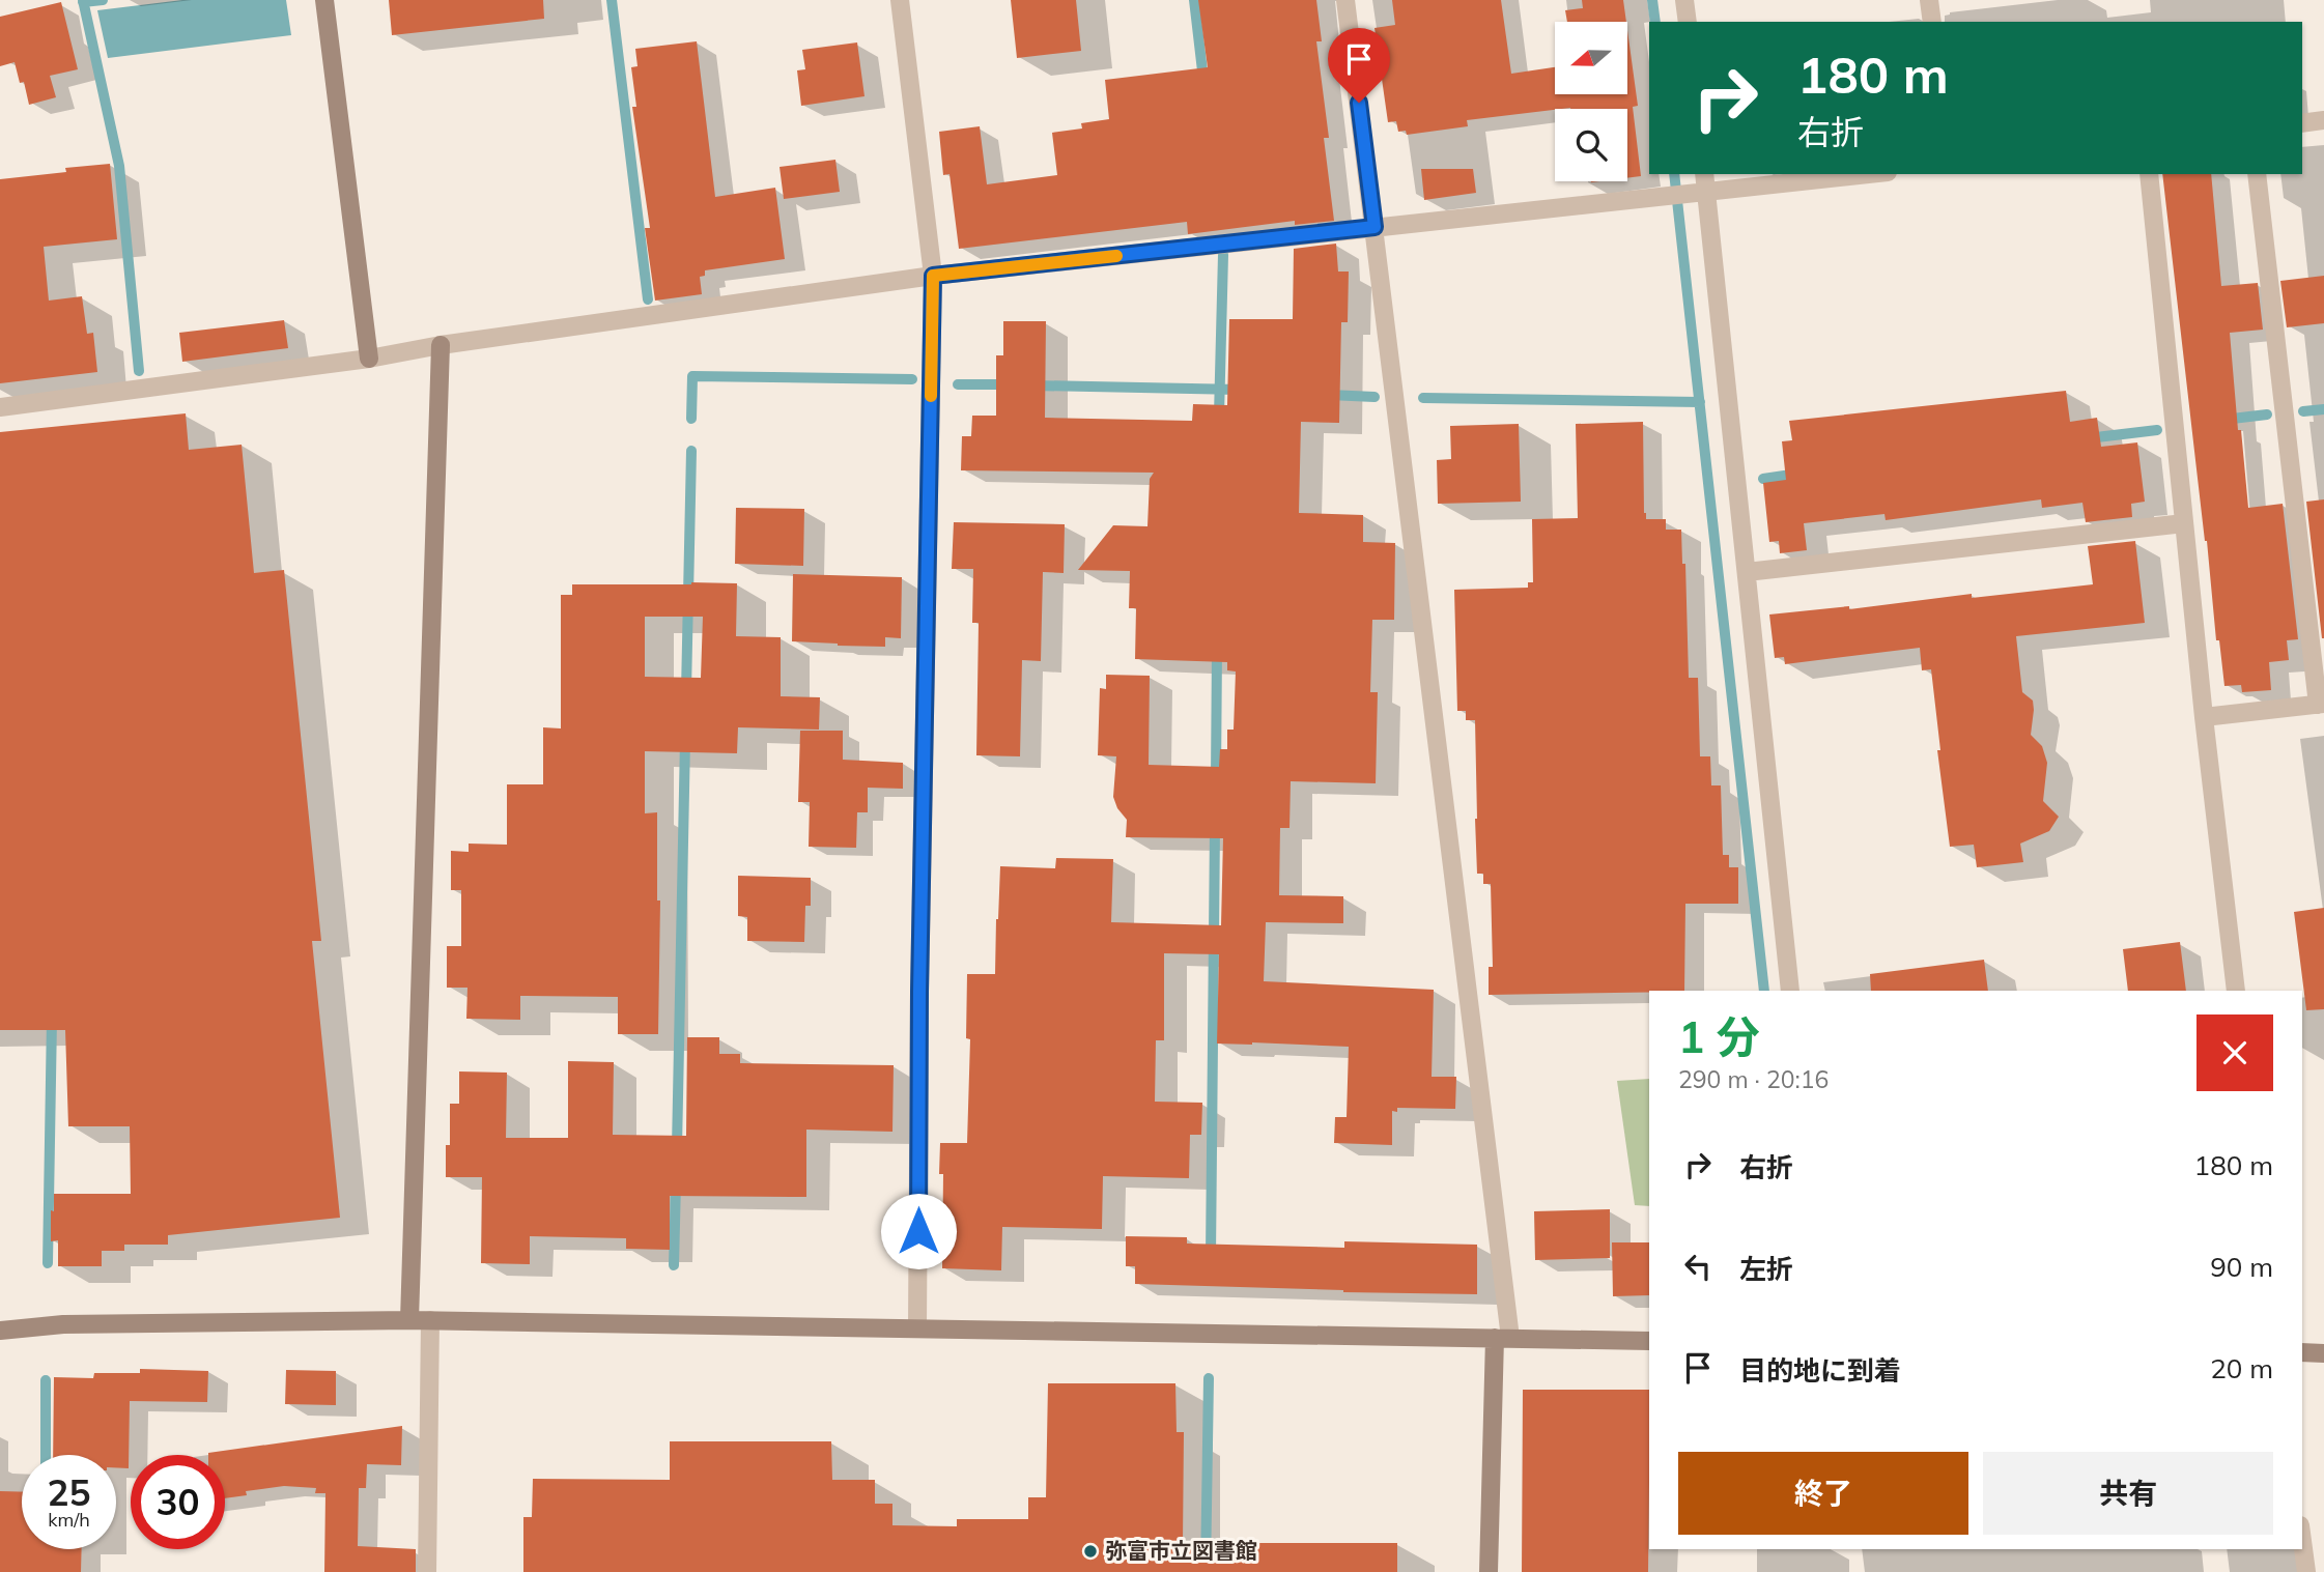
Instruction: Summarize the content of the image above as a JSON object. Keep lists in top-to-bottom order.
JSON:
{
  "places": ["弥富市立図書館"],
  "north": "left",
  "page": {
    "turn": ["180 m", "右折"],
    "heading": ["1 分", "290 m · 20:16"],
    "list": [
      {
        "name": "右折",
        "value": "180 m"
      },
      {
        "name": "左折",
        "value": "90 m"
      },
      {
        "name": "目的地に到着",
        "value": "20 m"
      }
    ],
    "buttons": ["終了", "共有"],
    "speed": "25 km/h",
    "limit": "30"
  }
}
